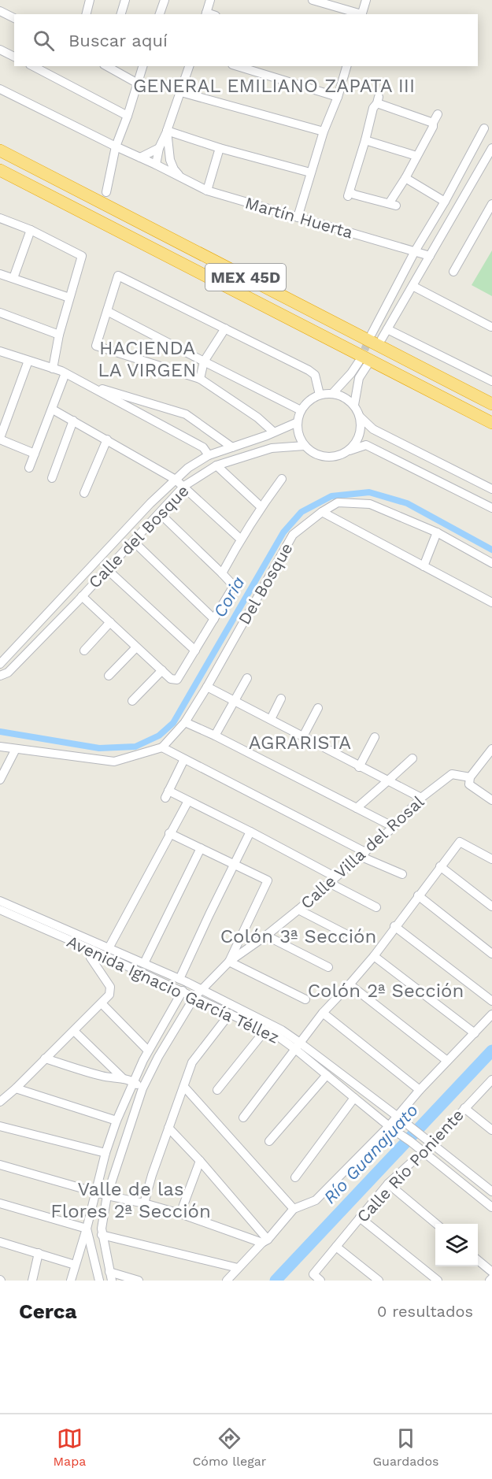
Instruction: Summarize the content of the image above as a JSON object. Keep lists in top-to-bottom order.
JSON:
{
  "streets": {
    "highway": ["MEX 45D"],
    "street": [
      "Martín Huerta",
      "Calle del Bosque",
      "Del Bosque",
      "Calle Villa del Rosal",
      "Avenida Ignacio García Téllez",
      "Calle Río Poniente"
    ]
  },
  "crossings": [
    ["Calle Villa del Rosal", "Avenida Ignacio García Téllez"],
    ["Avenida Ignacio García Téllez", "Calle Río Poniente"]
  ],
  "districts": [
    "GENERAL EMILIANO ZAPATA III",
    "HACIENDA LA VIRGEN",
    "AGRARISTA",
    "Colón 3ª Sección",
    "Colón 2ª Sección",
    "Valle de las Flores 2ª Sección"
  ],
  "water": ["Coria", "Río Guanajuato"],
  "page": {
    "search": "Buscar aquí",
    "heading": ["Cerca", "0 resultados"],
    "nav": ["Mapa", "Cómo llegar", "Guardados"]
  }
}
